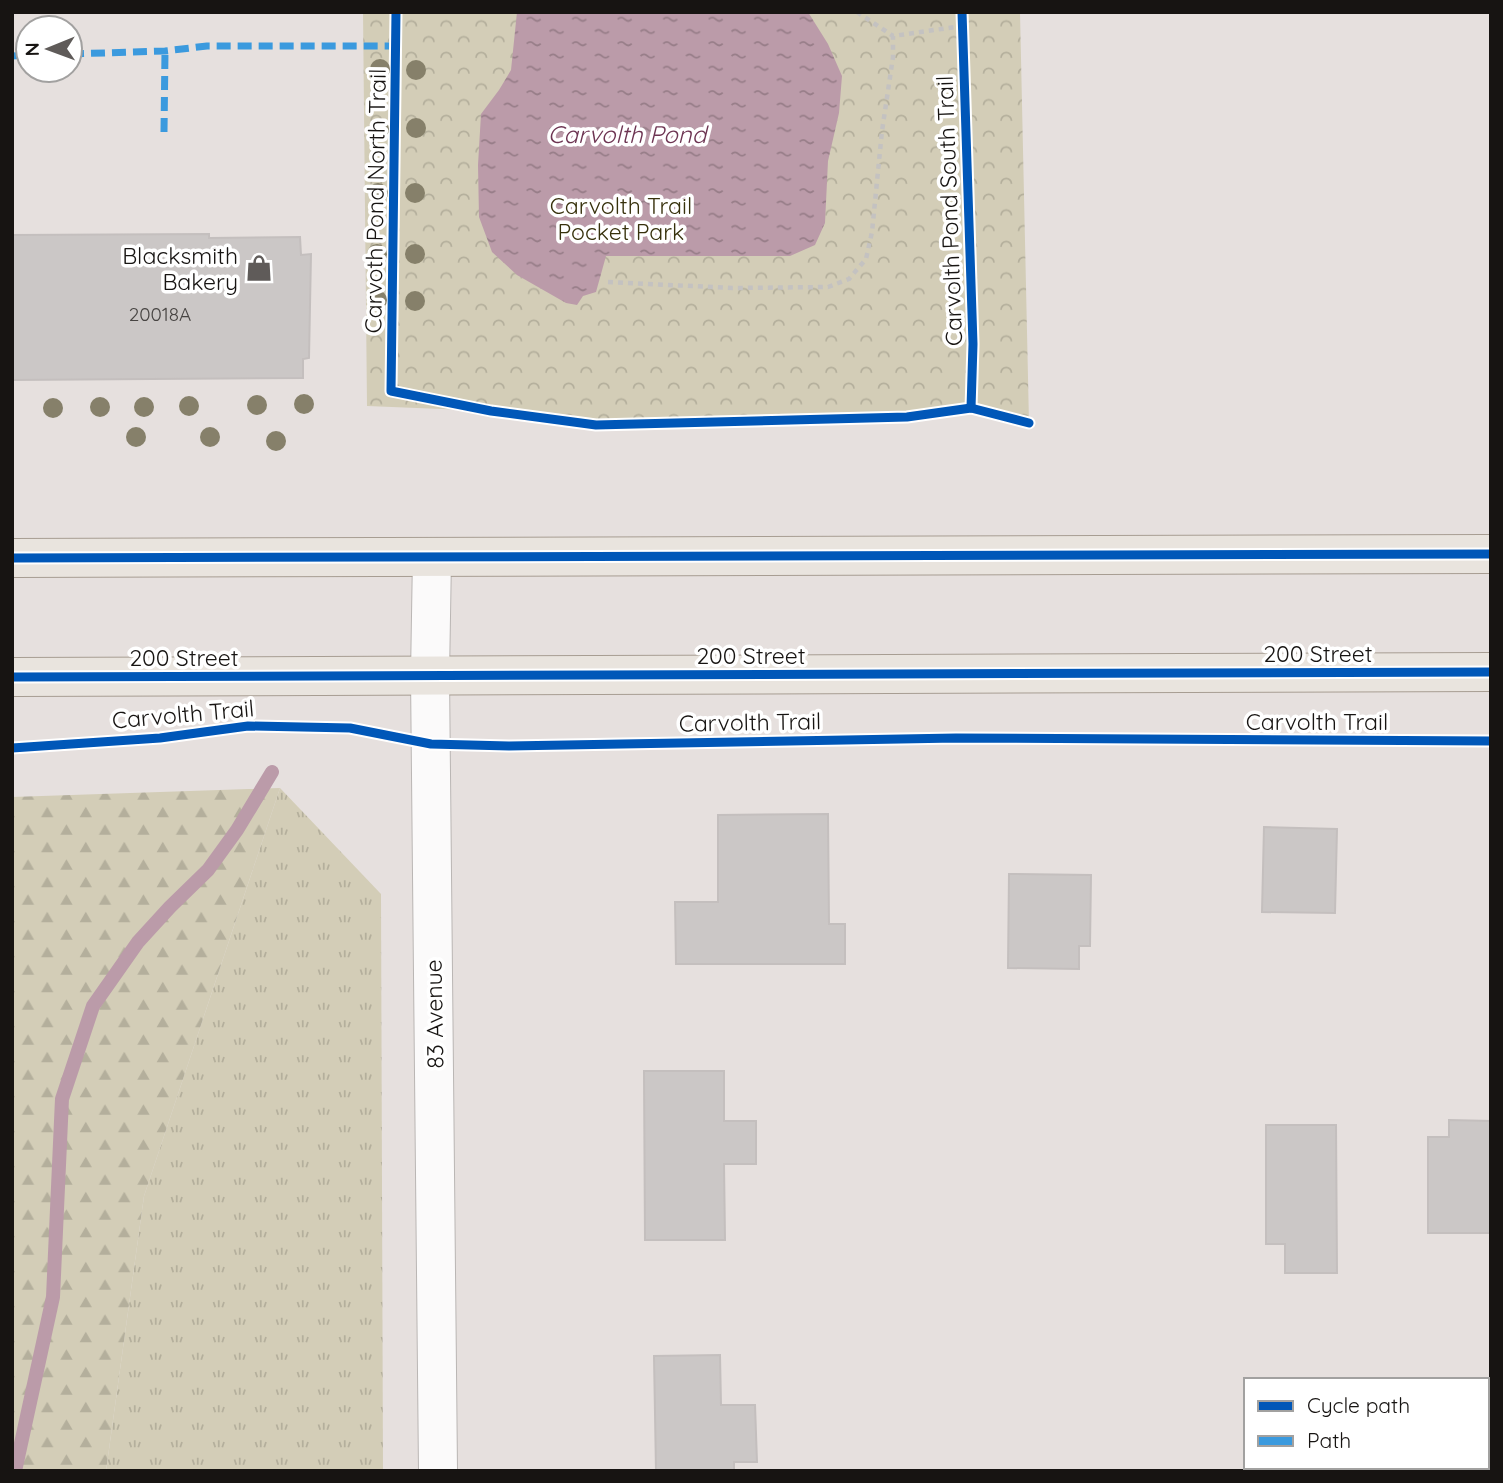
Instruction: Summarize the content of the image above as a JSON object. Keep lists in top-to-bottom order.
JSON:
{
  "streets": {
    "main road": ["200 Street"],
    "street": ["83 Avenue"],
    "cycle path": ["Carvoth Pond North Trail", "Carvolth Pond South Trail", "Carvolth Trail"]
  },
  "crossings": [
    ["200 Street", "83 Avenue"]
  ],
  "water": ["Carvolth Pond"],
  "parks": ["Carvolth Trail Pocket Park"],
  "places": {
    "shop": ["Blacksmith Bakery"]
  },
  "house_numbers": ["20018A"],
  "legend": ["Cycle path", "Path"],
  "north": "left"
}
